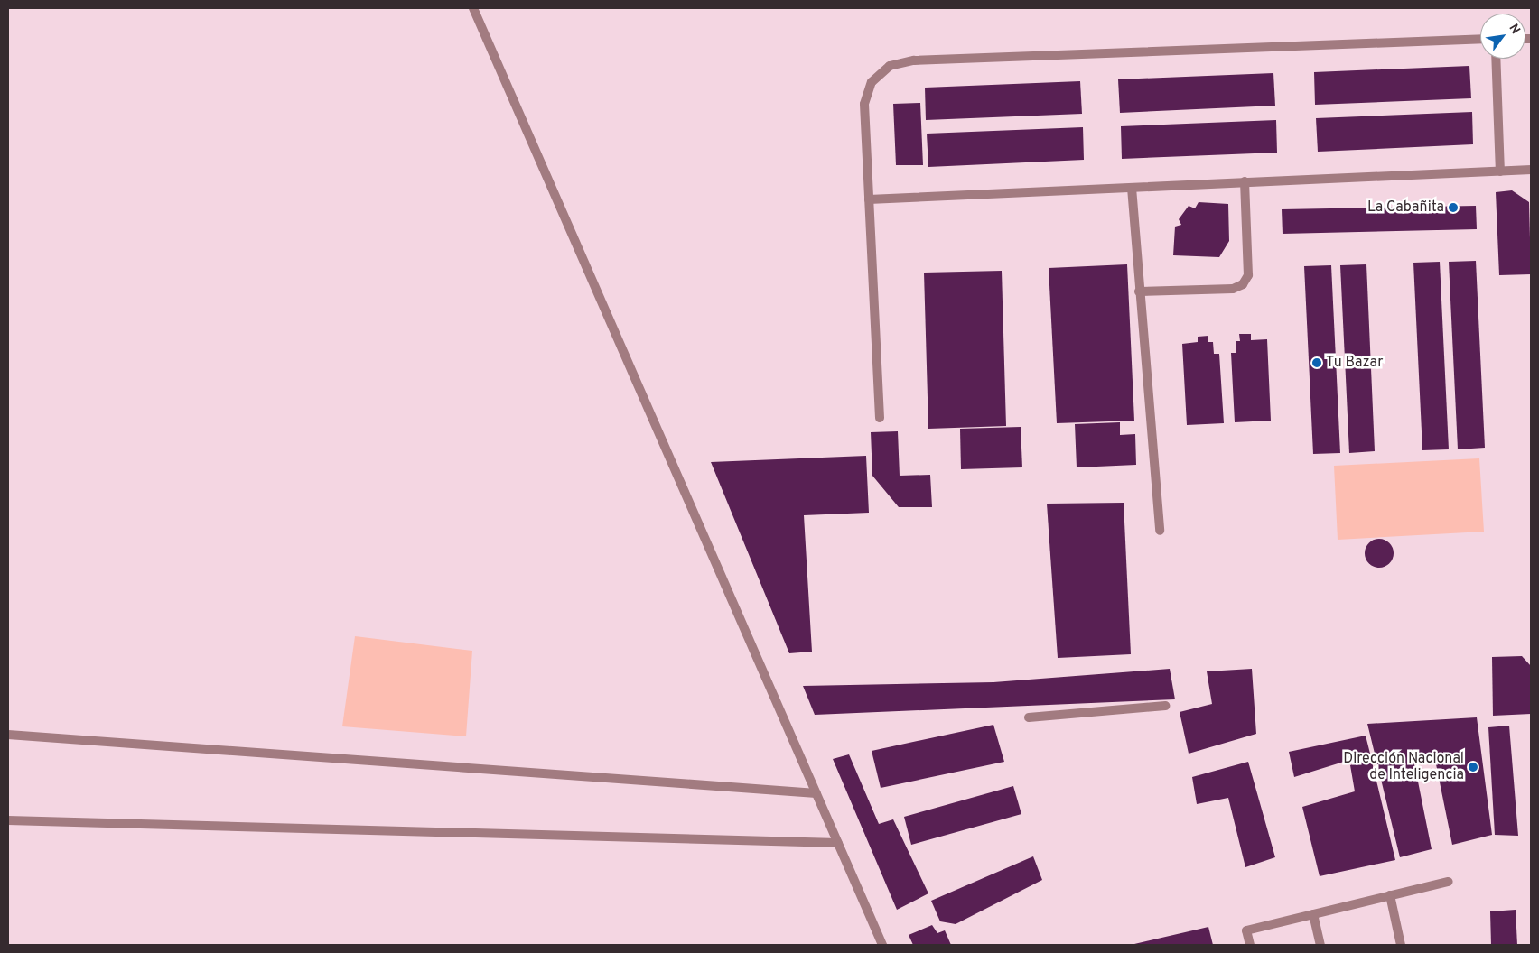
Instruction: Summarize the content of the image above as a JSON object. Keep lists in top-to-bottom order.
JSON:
{
  "places": ["La Cabañita", "Tu Bazar", "Dirección Nacional de Inteligencia"],
  "north": "top right"
}
